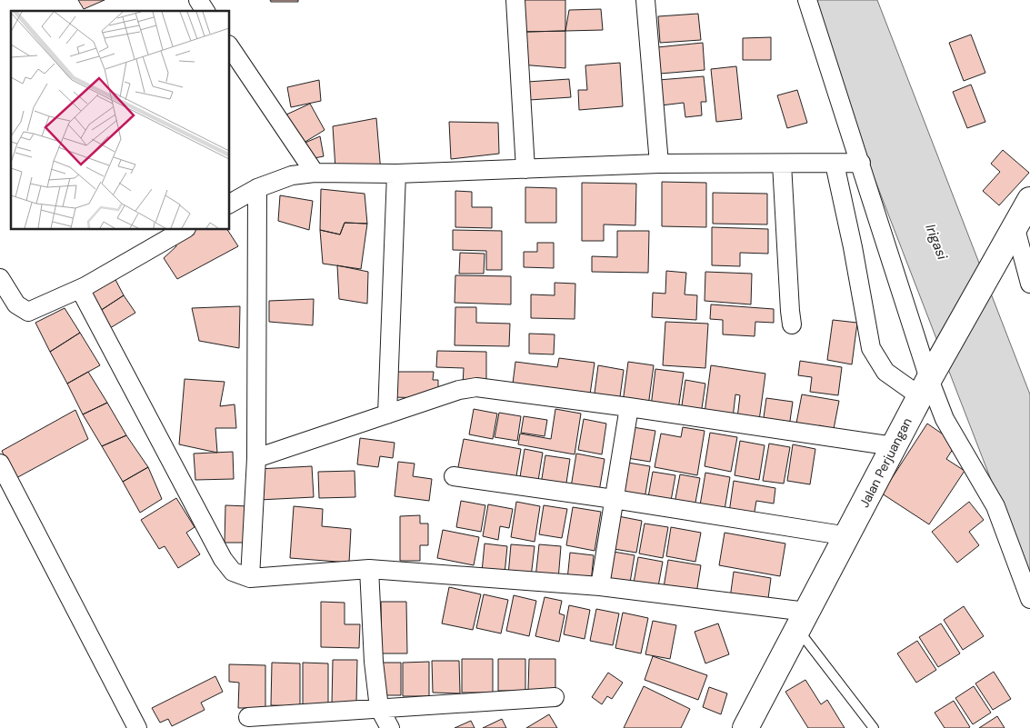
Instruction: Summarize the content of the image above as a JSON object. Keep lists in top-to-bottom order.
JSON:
{
  "streets": {
    "main road": ["Jalan Perjuangan"]
  },
  "water": ["Irigasi"]
}
